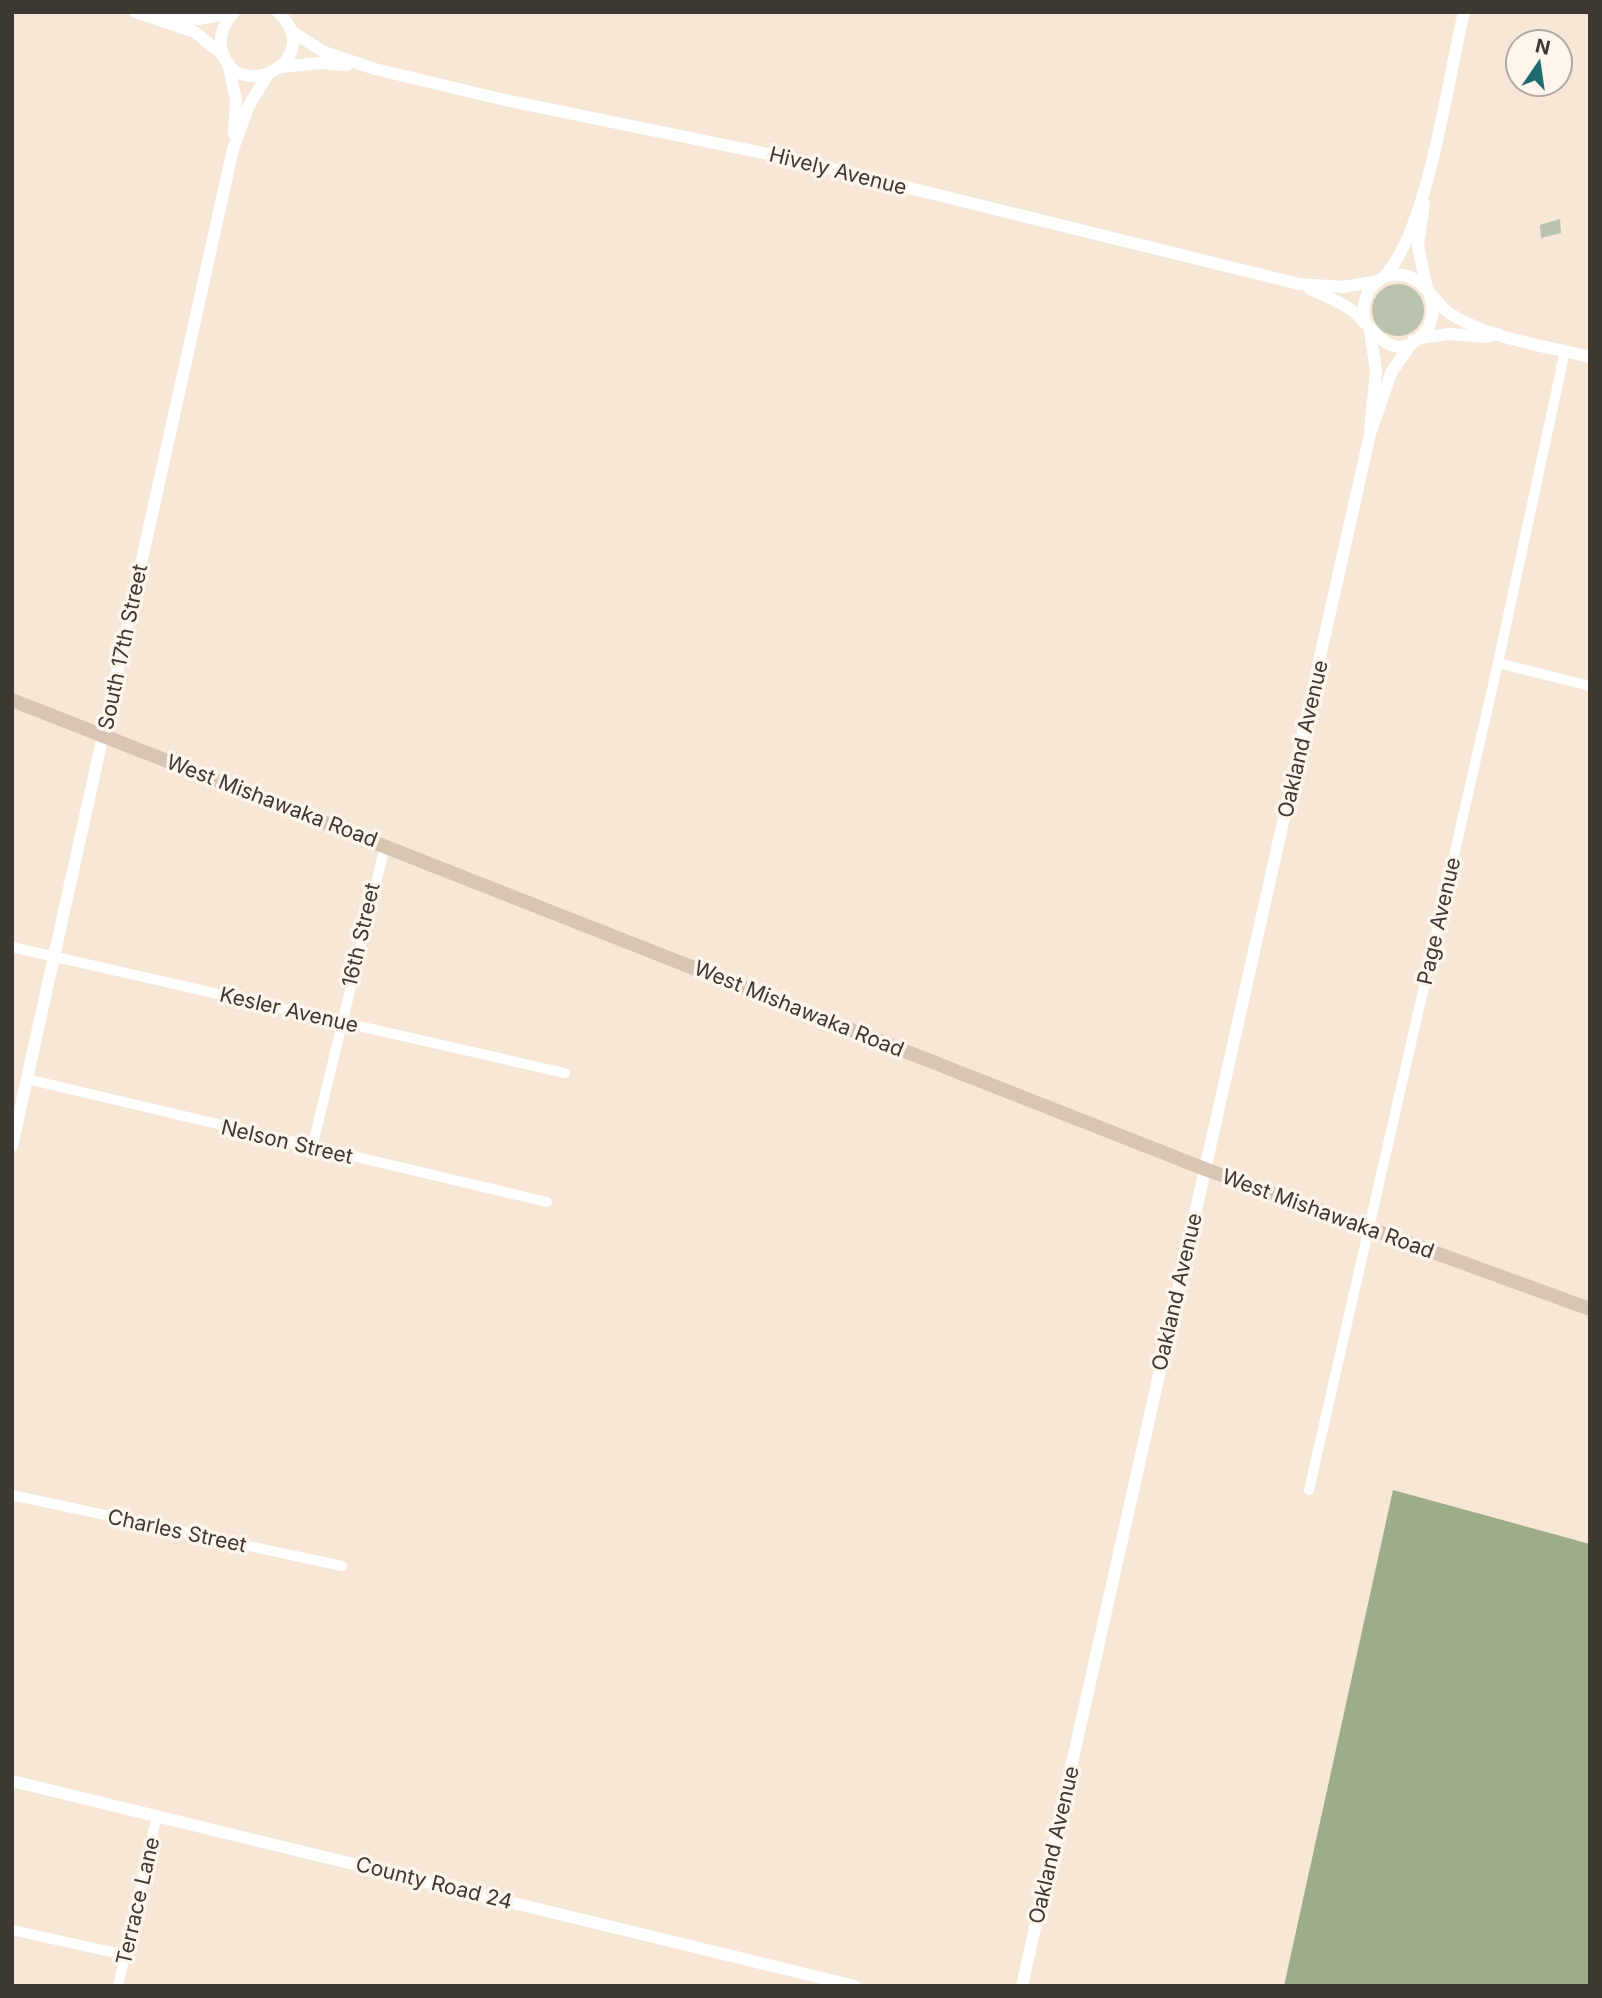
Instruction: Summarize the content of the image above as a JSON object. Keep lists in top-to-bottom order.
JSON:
{
  "streets": {
    "main road": ["West Mishawaka Road"],
    "street": [
      "Hively Avenue",
      "South 17th Street",
      "Oakland Avenue",
      "Page Avenue",
      "16th Street",
      "Kesler Avenue",
      "Nelson Street",
      "Charles Street",
      "County Road 24",
      "Terrace Lane"
    ]
  },
  "crossings": [
    ["Hively Avenue", "Oakland Avenue"],
    ["South 17th Street", "West Mishawaka Road"],
    ["South 17th Street", "Kesler Avenue"],
    ["South 17th Street", "Nelson Street"],
    ["Oakland Avenue", "West Mishawaka Road"],
    ["West Mishawaka Road", "Page Avenue"],
    ["West Mishawaka Road", "16th Street"],
    ["16th Street", "Kesler Avenue"],
    ["16th Street", "Nelson Street"],
    ["County Road 24", "Terrace Lane"]
  ],
  "north": "top"
}
